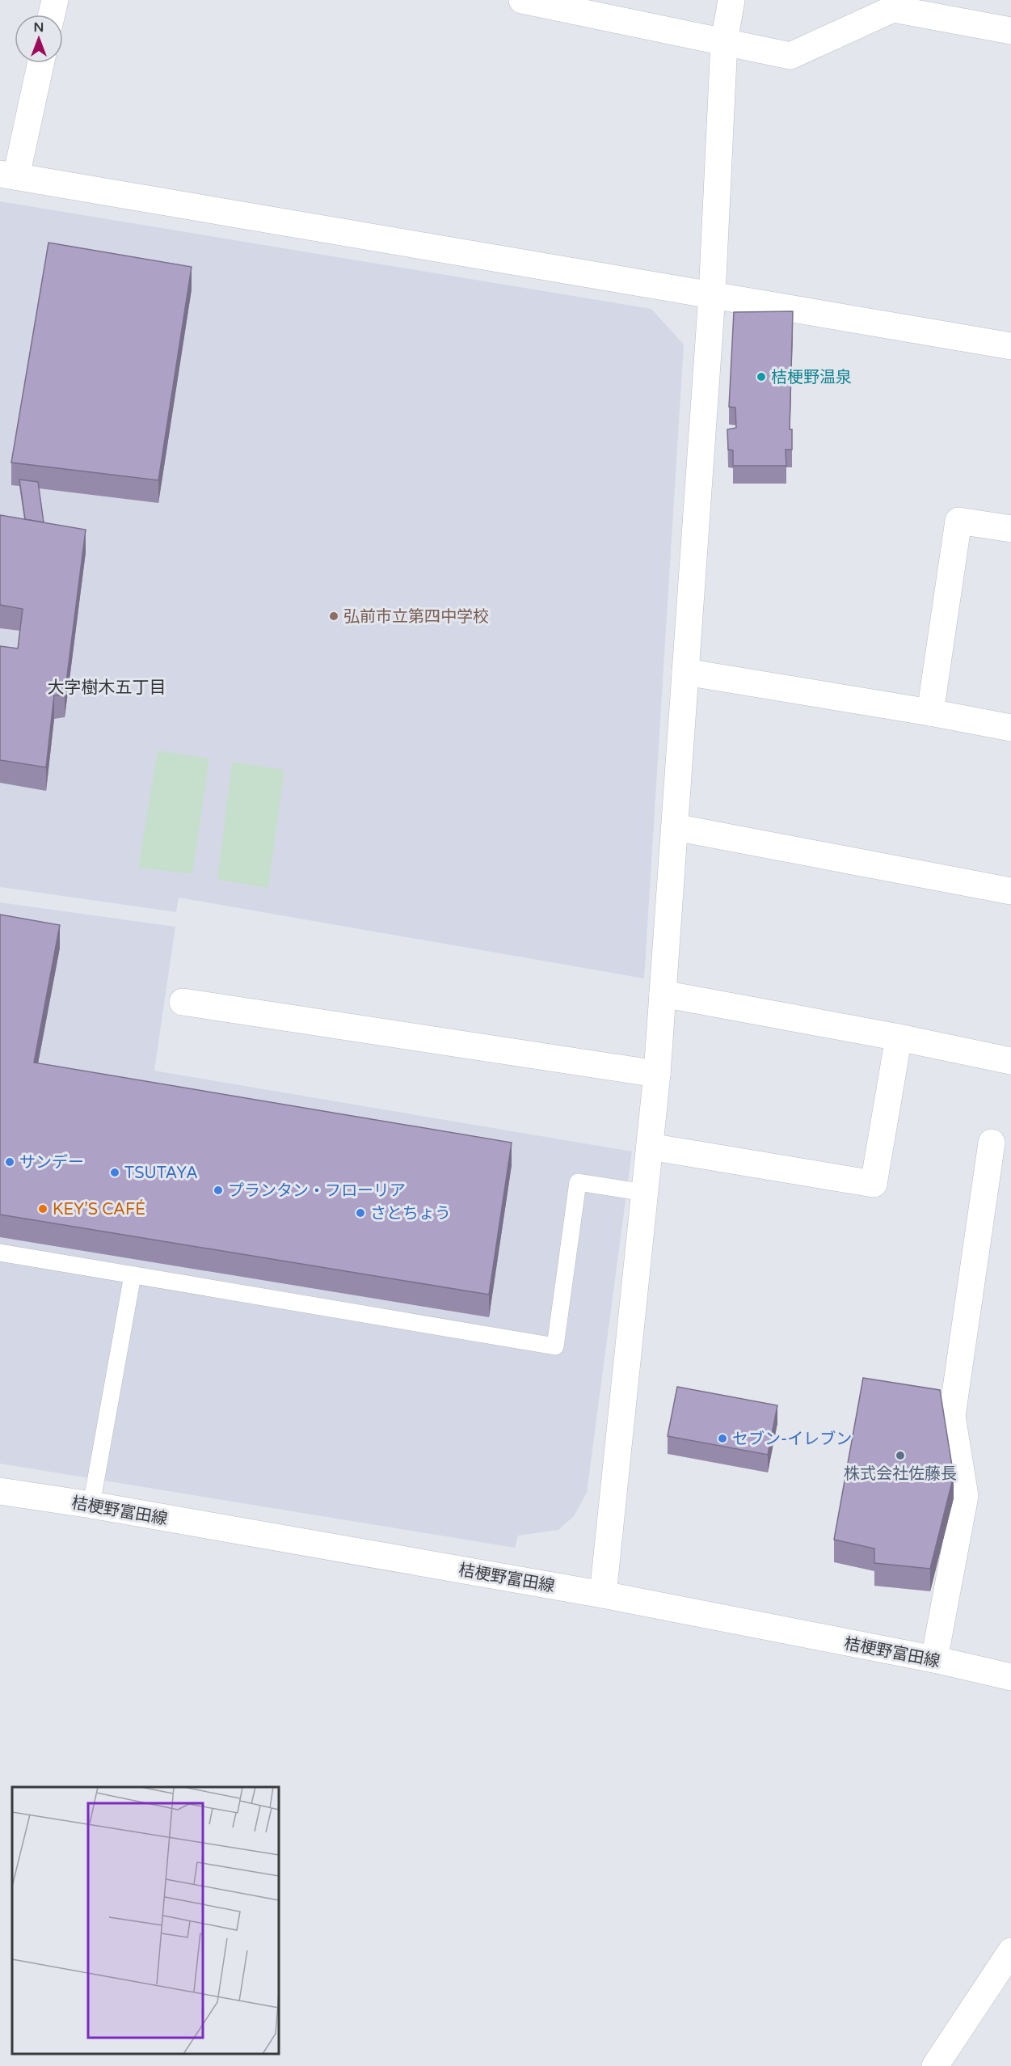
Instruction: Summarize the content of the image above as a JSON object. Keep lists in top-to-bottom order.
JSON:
{
  "streets": {
    "street": ["桔梗野富田線"]
  },
  "districts": ["大字樹木五丁目"],
  "places": [
    "桔梗野温泉",
    "弘前市立第四中学校",
    "サンデー",
    "TSUTAYA",
    "プランタン・フローリア",
    "KEY’S CAFÉ",
    "さとちょう",
    "セブン-イレブン",
    "株式会社佐藤長"
  ],
  "north": "top"
}
